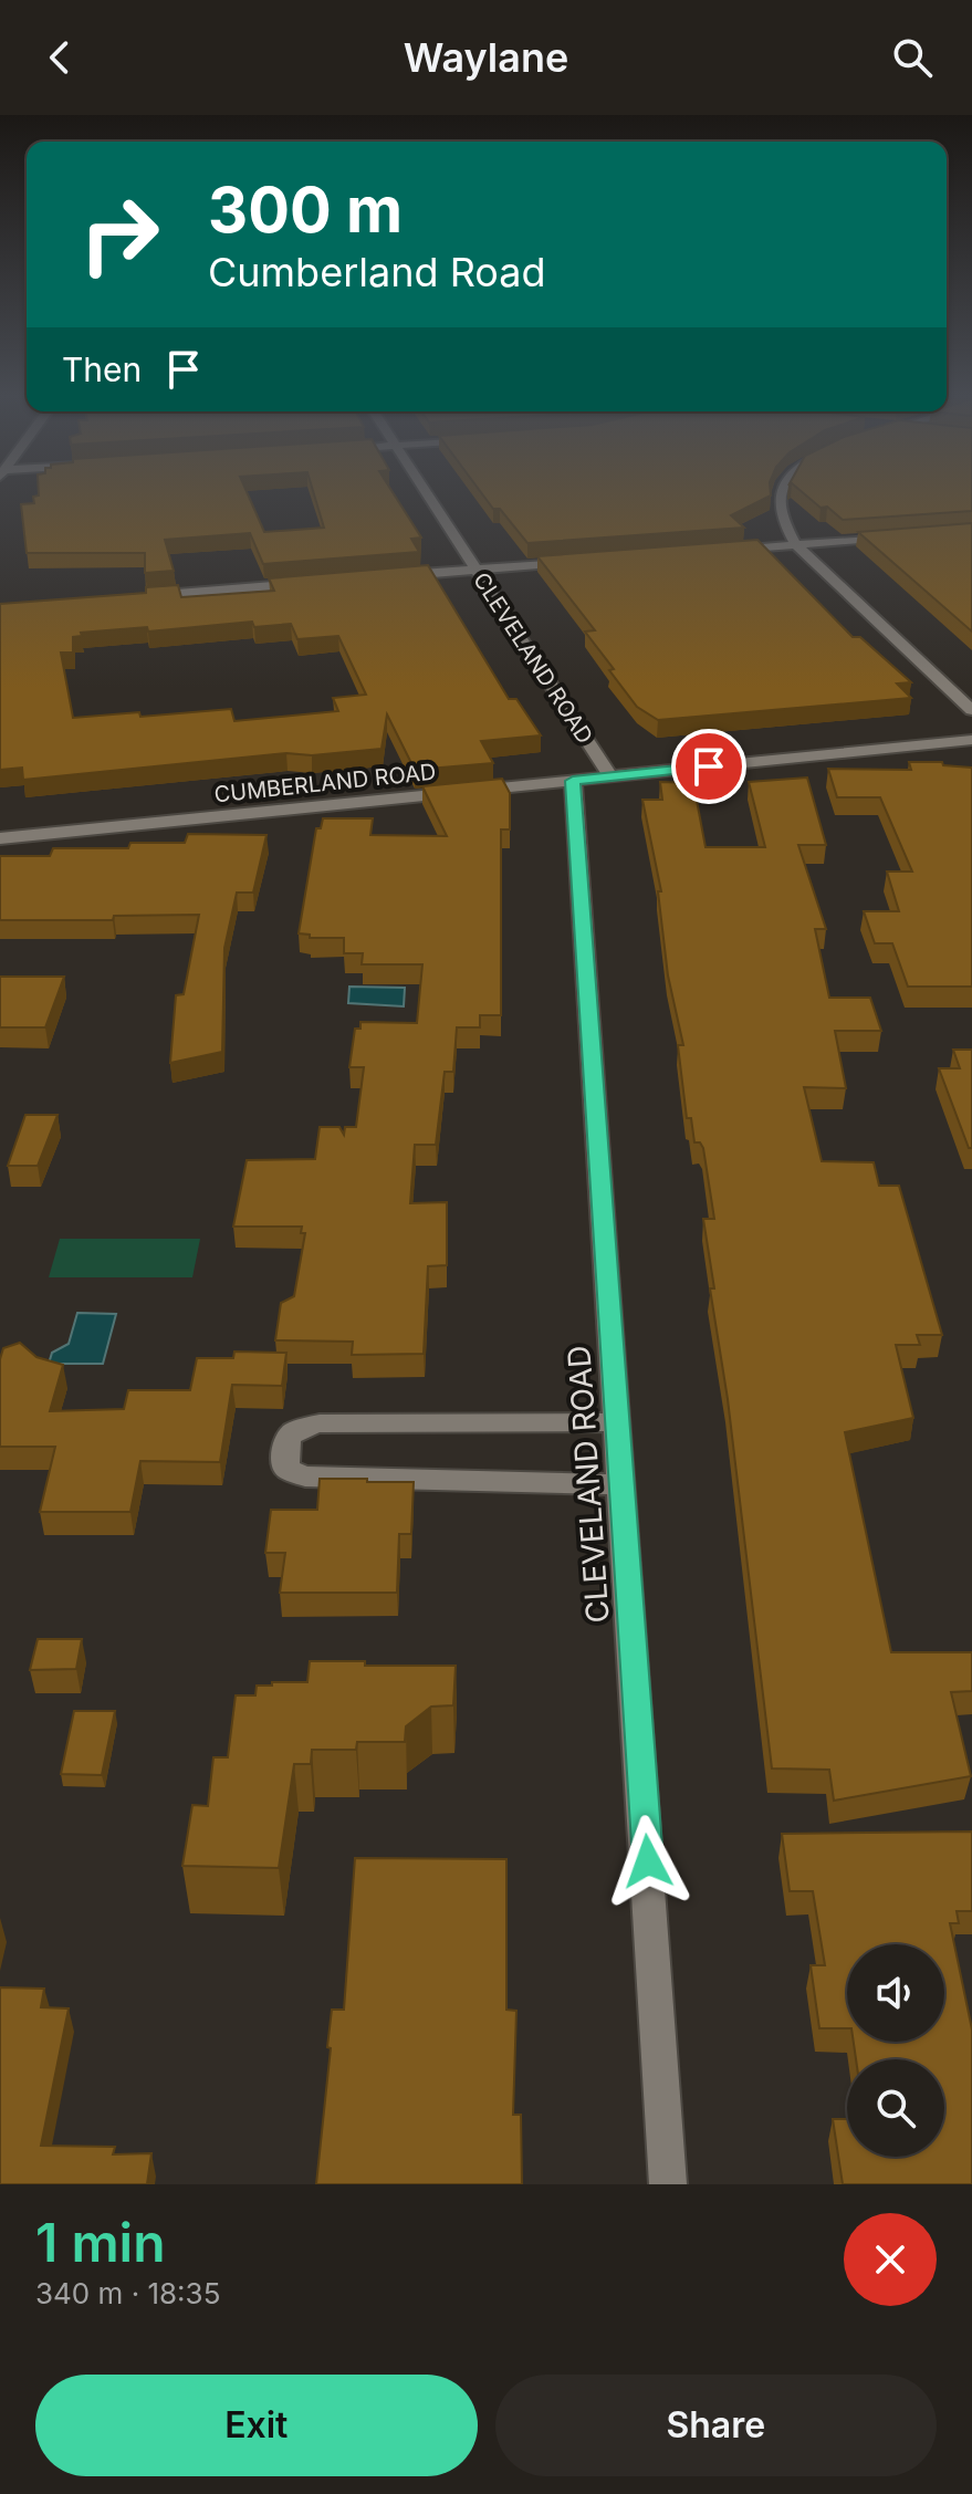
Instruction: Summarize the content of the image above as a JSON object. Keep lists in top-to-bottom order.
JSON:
{
  "streets": {
    "street": ["CLEVELAND ROAD", "CUMBERLAND ROAD"]
  },
  "crossings": [
    ["CLEVELAND ROAD", "CUMBERLAND ROAD"]
  ],
  "page": {
    "header": "Waylane",
    "turn": ["300 m", "Cumberland Road"],
    "then": "Then",
    "heading": ["1 min", "340 m · 18:35"],
    "buttons": ["Exit", "Share"]
  }
}
